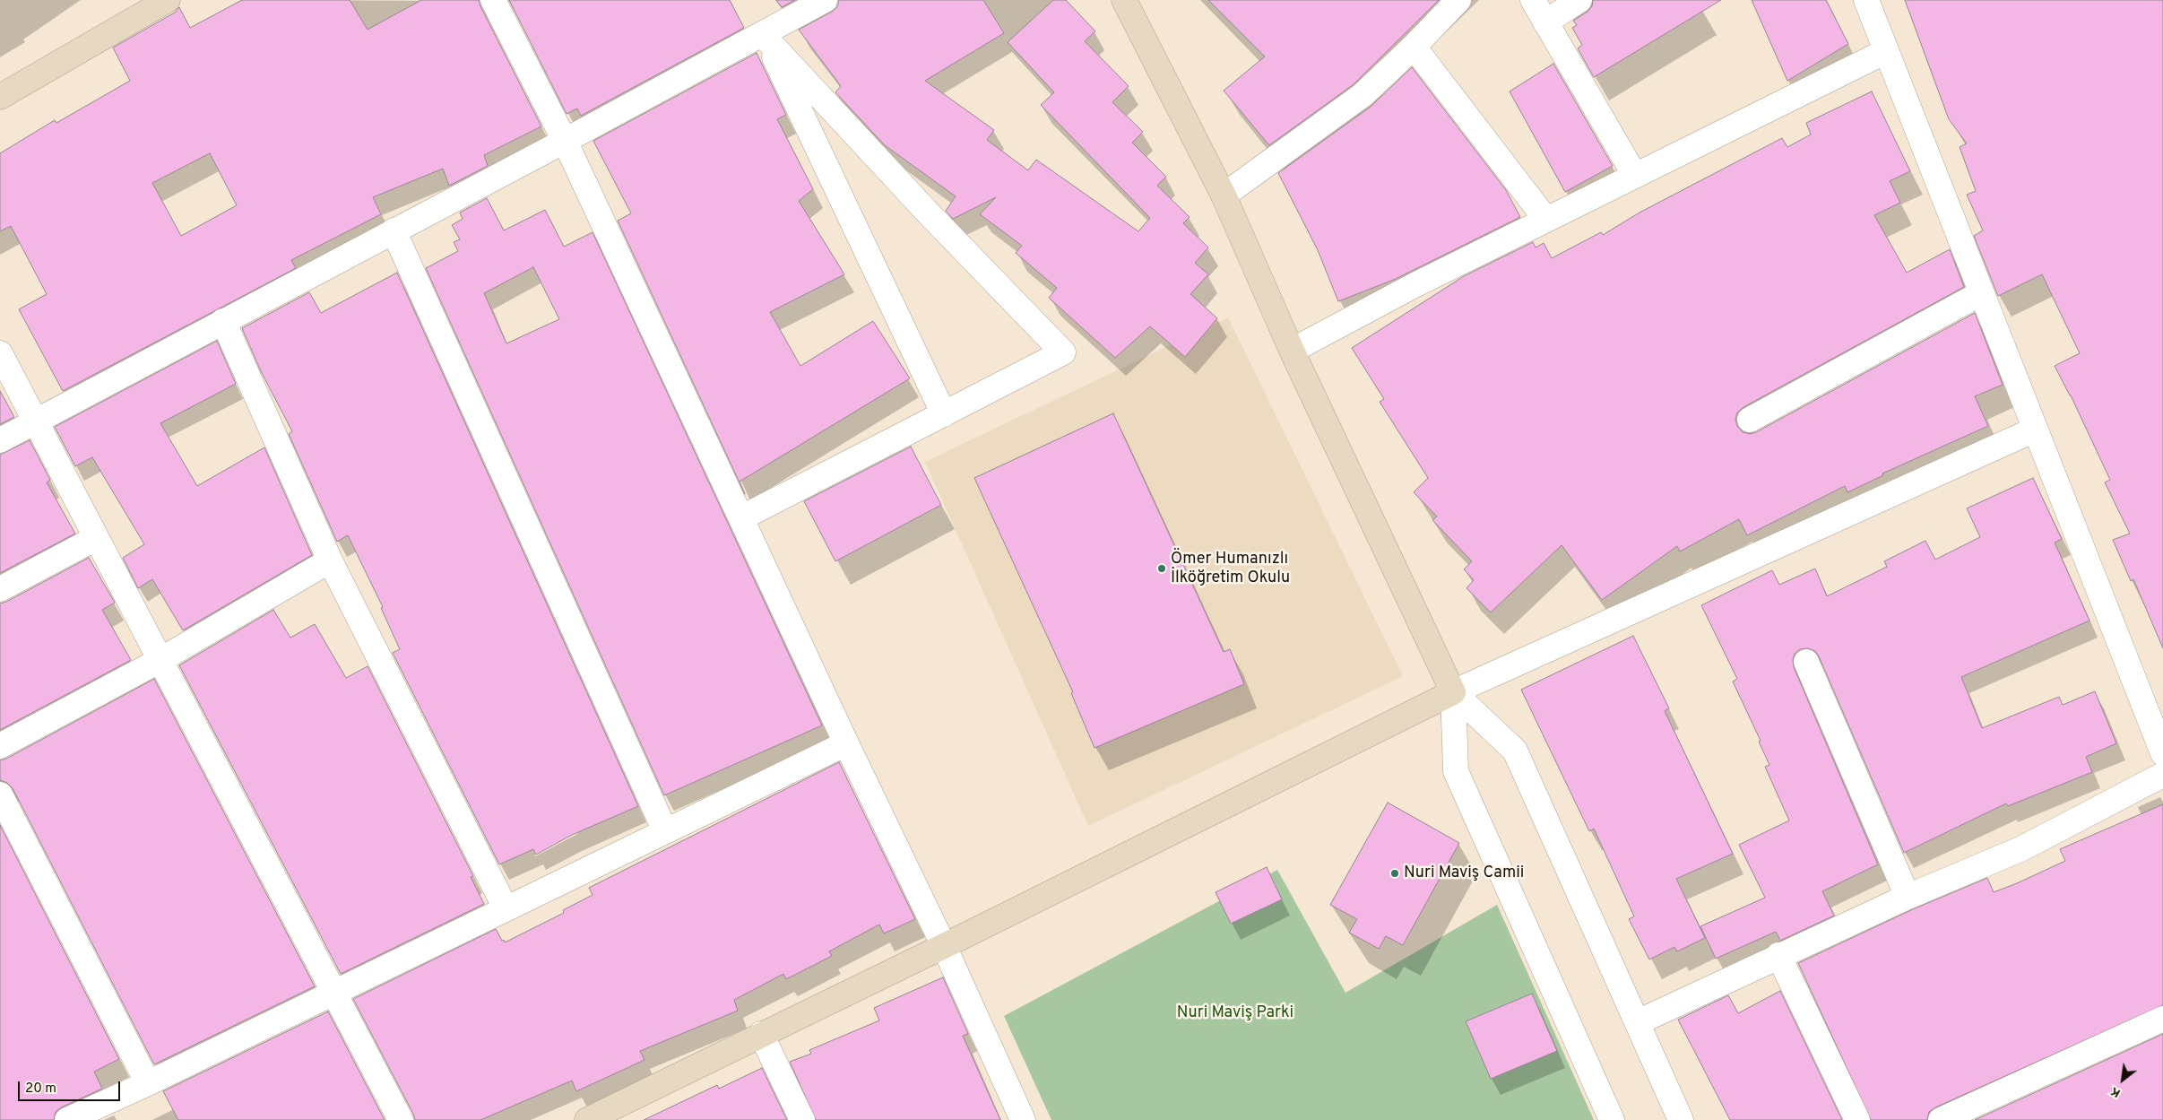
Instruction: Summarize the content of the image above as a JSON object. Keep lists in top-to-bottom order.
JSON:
{
  "parks": ["Nuri Maviş Parki"],
  "places": ["Ömer Humanızlı İlköğretim Okulu", "Nuri Maviş Camii"],
  "scale_bar": "20 m",
  "north": "bottom left"
}
